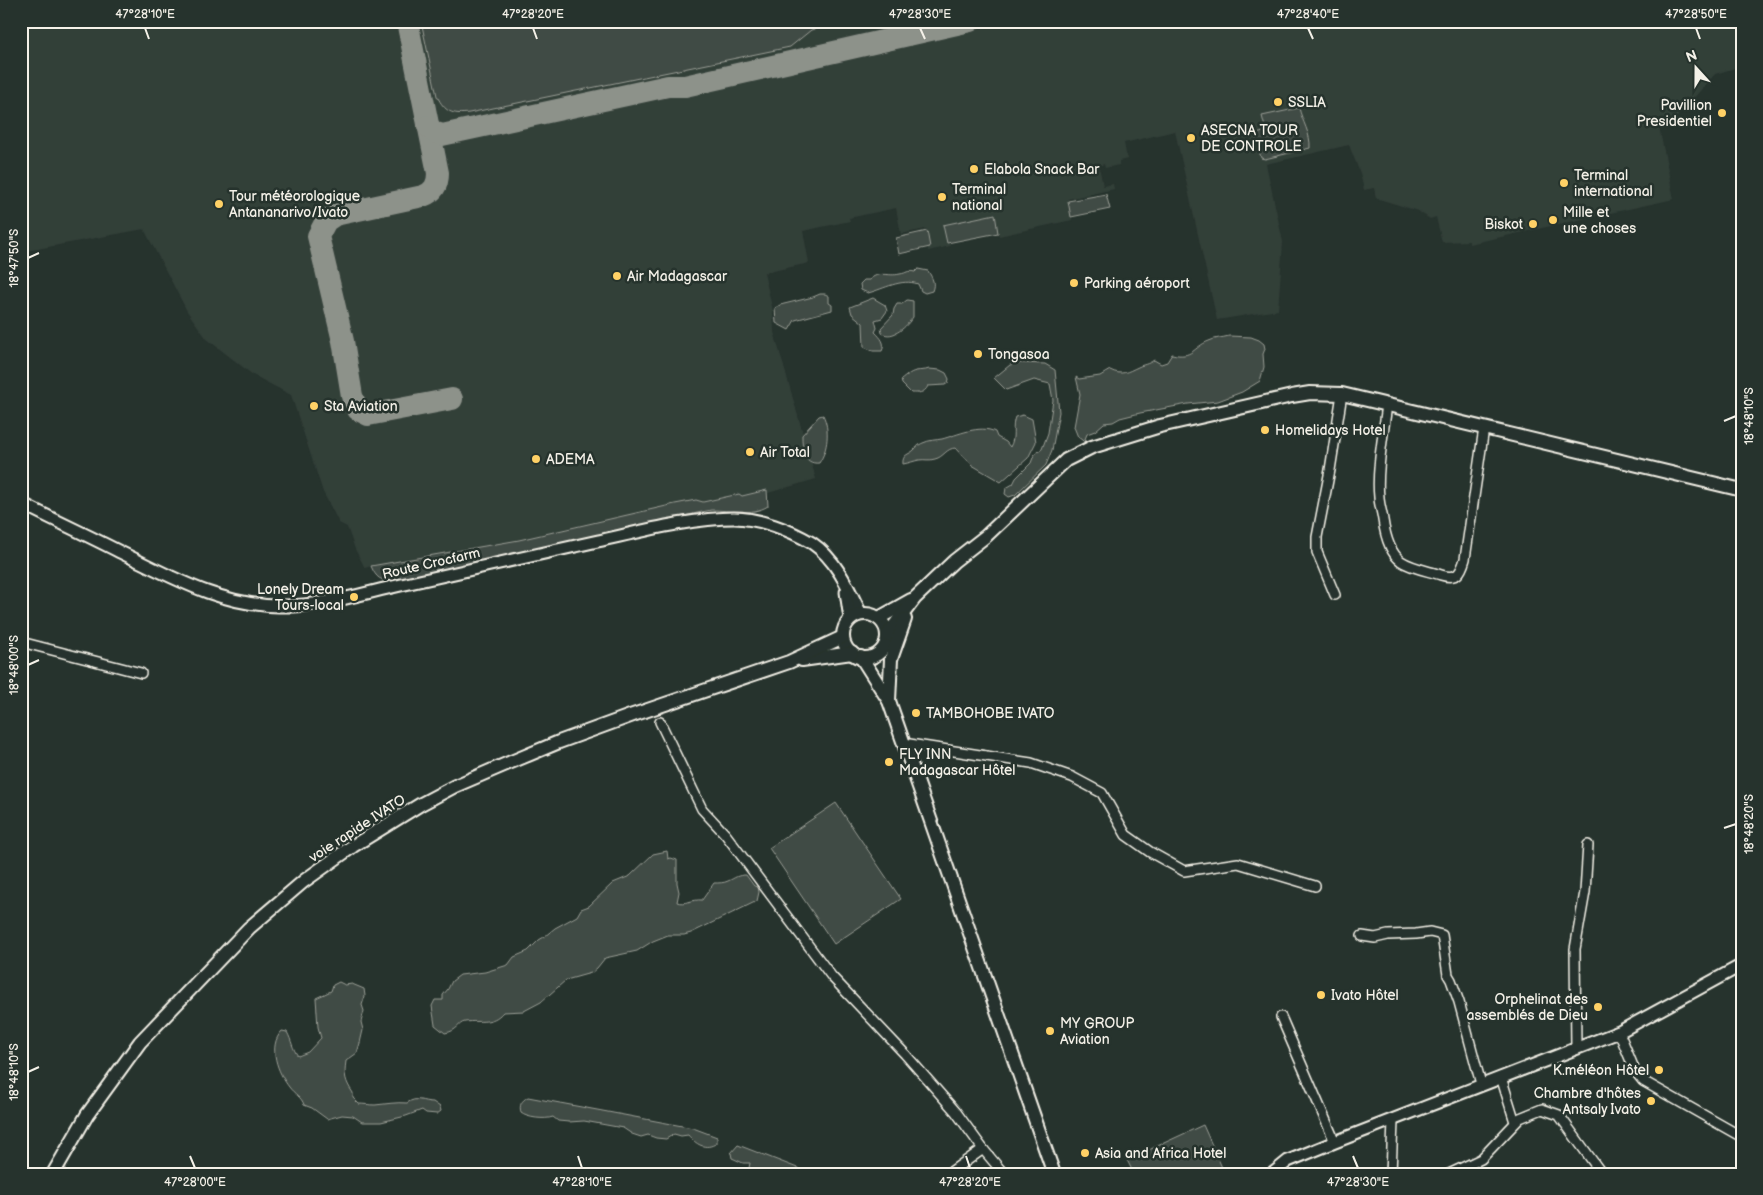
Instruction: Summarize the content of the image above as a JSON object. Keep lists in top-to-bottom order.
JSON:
{
  "streets": {
    "main road": ["voie rapide IVATO"],
    "street": ["Route Crocfarm"]
  },
  "places": [
    "SSLIA",
    "Pavillion Presidentiel",
    "ASECNA TOUR DE CONTROLE",
    "Elabola Snack Bar",
    "Terminal international",
    "Terminal national",
    "Tour météorologique Antananarivo/Ivato",
    "Mille et une choses",
    "Biskot",
    "Air Madagascar",
    "Parking aéroport",
    "Tongasoa",
    "Sta Aviation",
    "Homelidays Hotel",
    "Air Total",
    "ADEMA",
    "Lonely Dream Tours-local",
    "TAMBOHOBE IVATO",
    "FLY INN Madagascar Hôtel",
    "Ivato Hôtel",
    "Orphelinat des assemblés de Dieu",
    "MY GROUP Aviation",
    "K.méléon Hôtel",
    "Chambre d'hôtes Antsaly Ivato",
    "Asia and Africa Hotel"
  ],
  "north": "top",
  "coordinates": [
    "47°28'10\"E",
    "47°28'20\"E",
    "47°28'30\"E",
    "47°28'40\"E",
    "47°28'50\"E",
    "18°47'50\"S",
    "18°48'10\"S",
    "18°48'00\"S",
    "18°48'20\"S",
    "47°28'00\"E"
  ]
}
